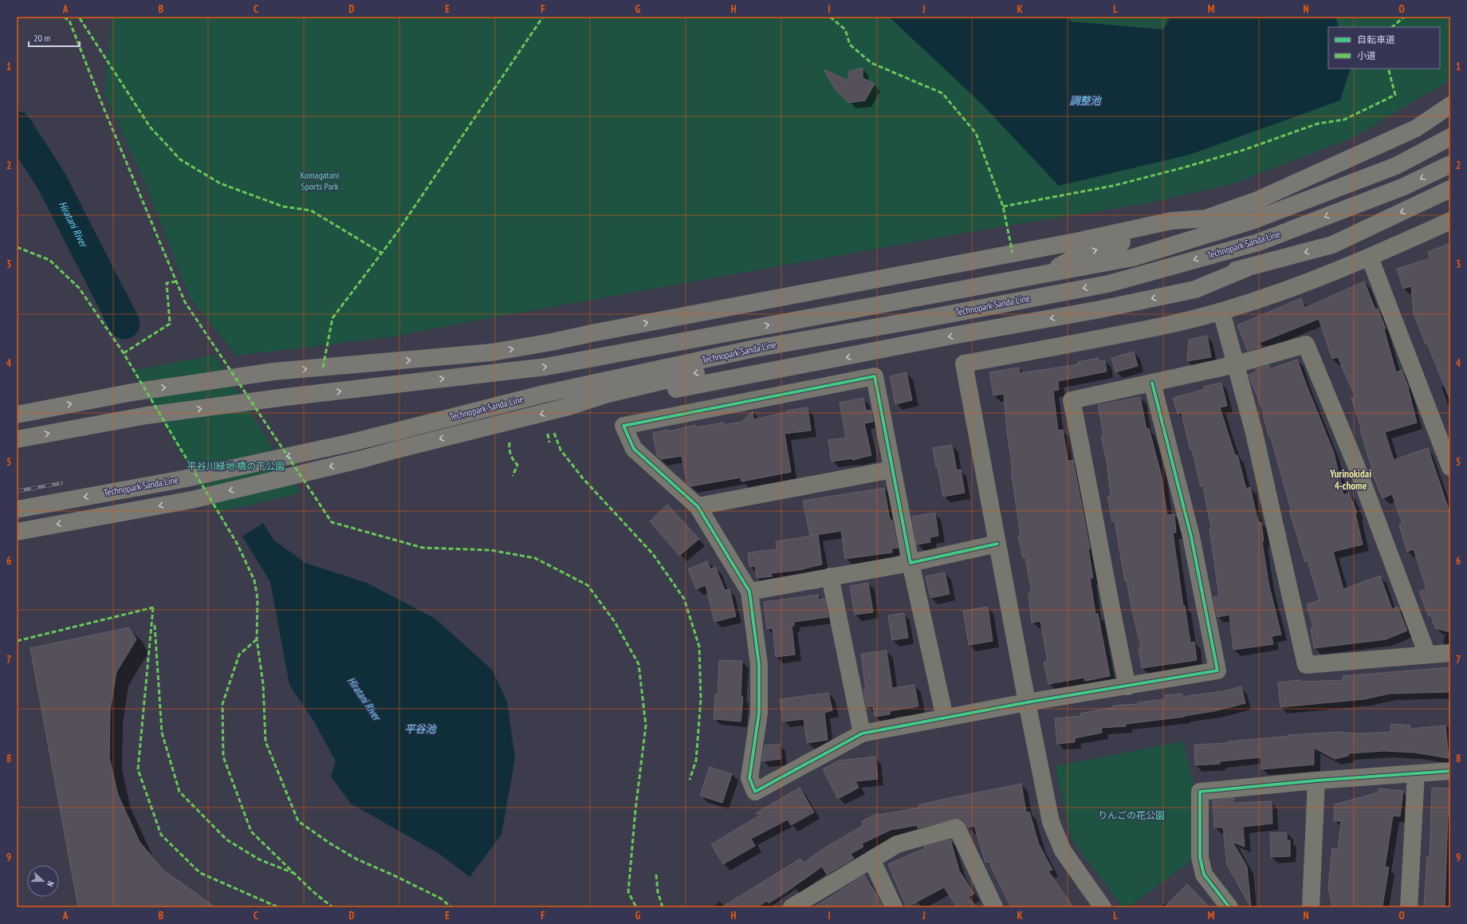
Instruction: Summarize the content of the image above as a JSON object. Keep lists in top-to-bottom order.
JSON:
{
  "streets": {
    "main road": ["Technopark Sanda Line"]
  },
  "districts": ["Yurinokidai 4-chome"],
  "water": ["調整池", "Hiratani River", "平谷池"],
  "parks": ["Komagatani Sports Park", "平谷川緑地 橋の下公園", "りんごの花公園"],
  "legend": ["自転車道", "小道"],
  "scale_bar": "20 m",
  "north": "right",
  "grid": {
    "columns": [
      "A",
      "B",
      "C",
      "D",
      "E",
      "F",
      "G",
      "H",
      "I",
      "J",
      "K",
      "L",
      "M",
      "N",
      "O"
    ],
    "rows": [
      "1",
      "2",
      "3",
      "4",
      "5",
      "6",
      "7",
      "8",
      "9"
    ]
  }
}
